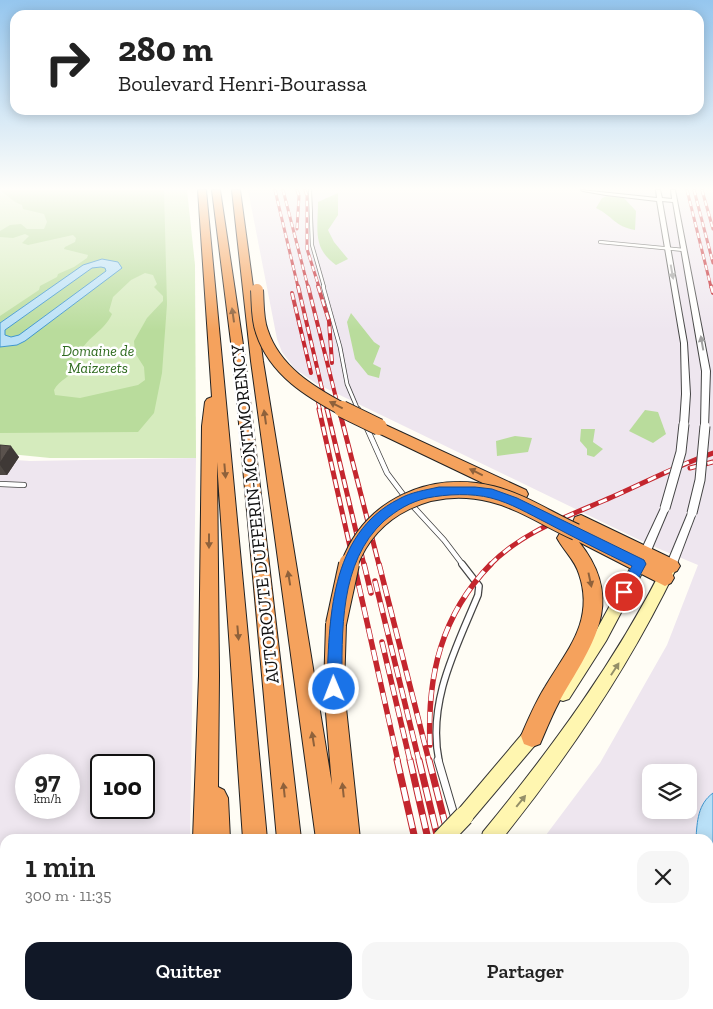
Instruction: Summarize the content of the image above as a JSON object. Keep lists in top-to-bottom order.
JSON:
{
  "streets": {
    "highway": ["AUTOROUTE DUFFERIN-MONTMORENCY"]
  },
  "parks": ["Domaine de Maizerets"],
  "page": {
    "turn": ["280 m", "Boulevard Henri-Bourassa"],
    "speed": "97 km/h",
    "limit": "100",
    "heading": ["1 min", "300 m · 11:35"],
    "buttons": ["Quitter", "Partager"]
  }
}
